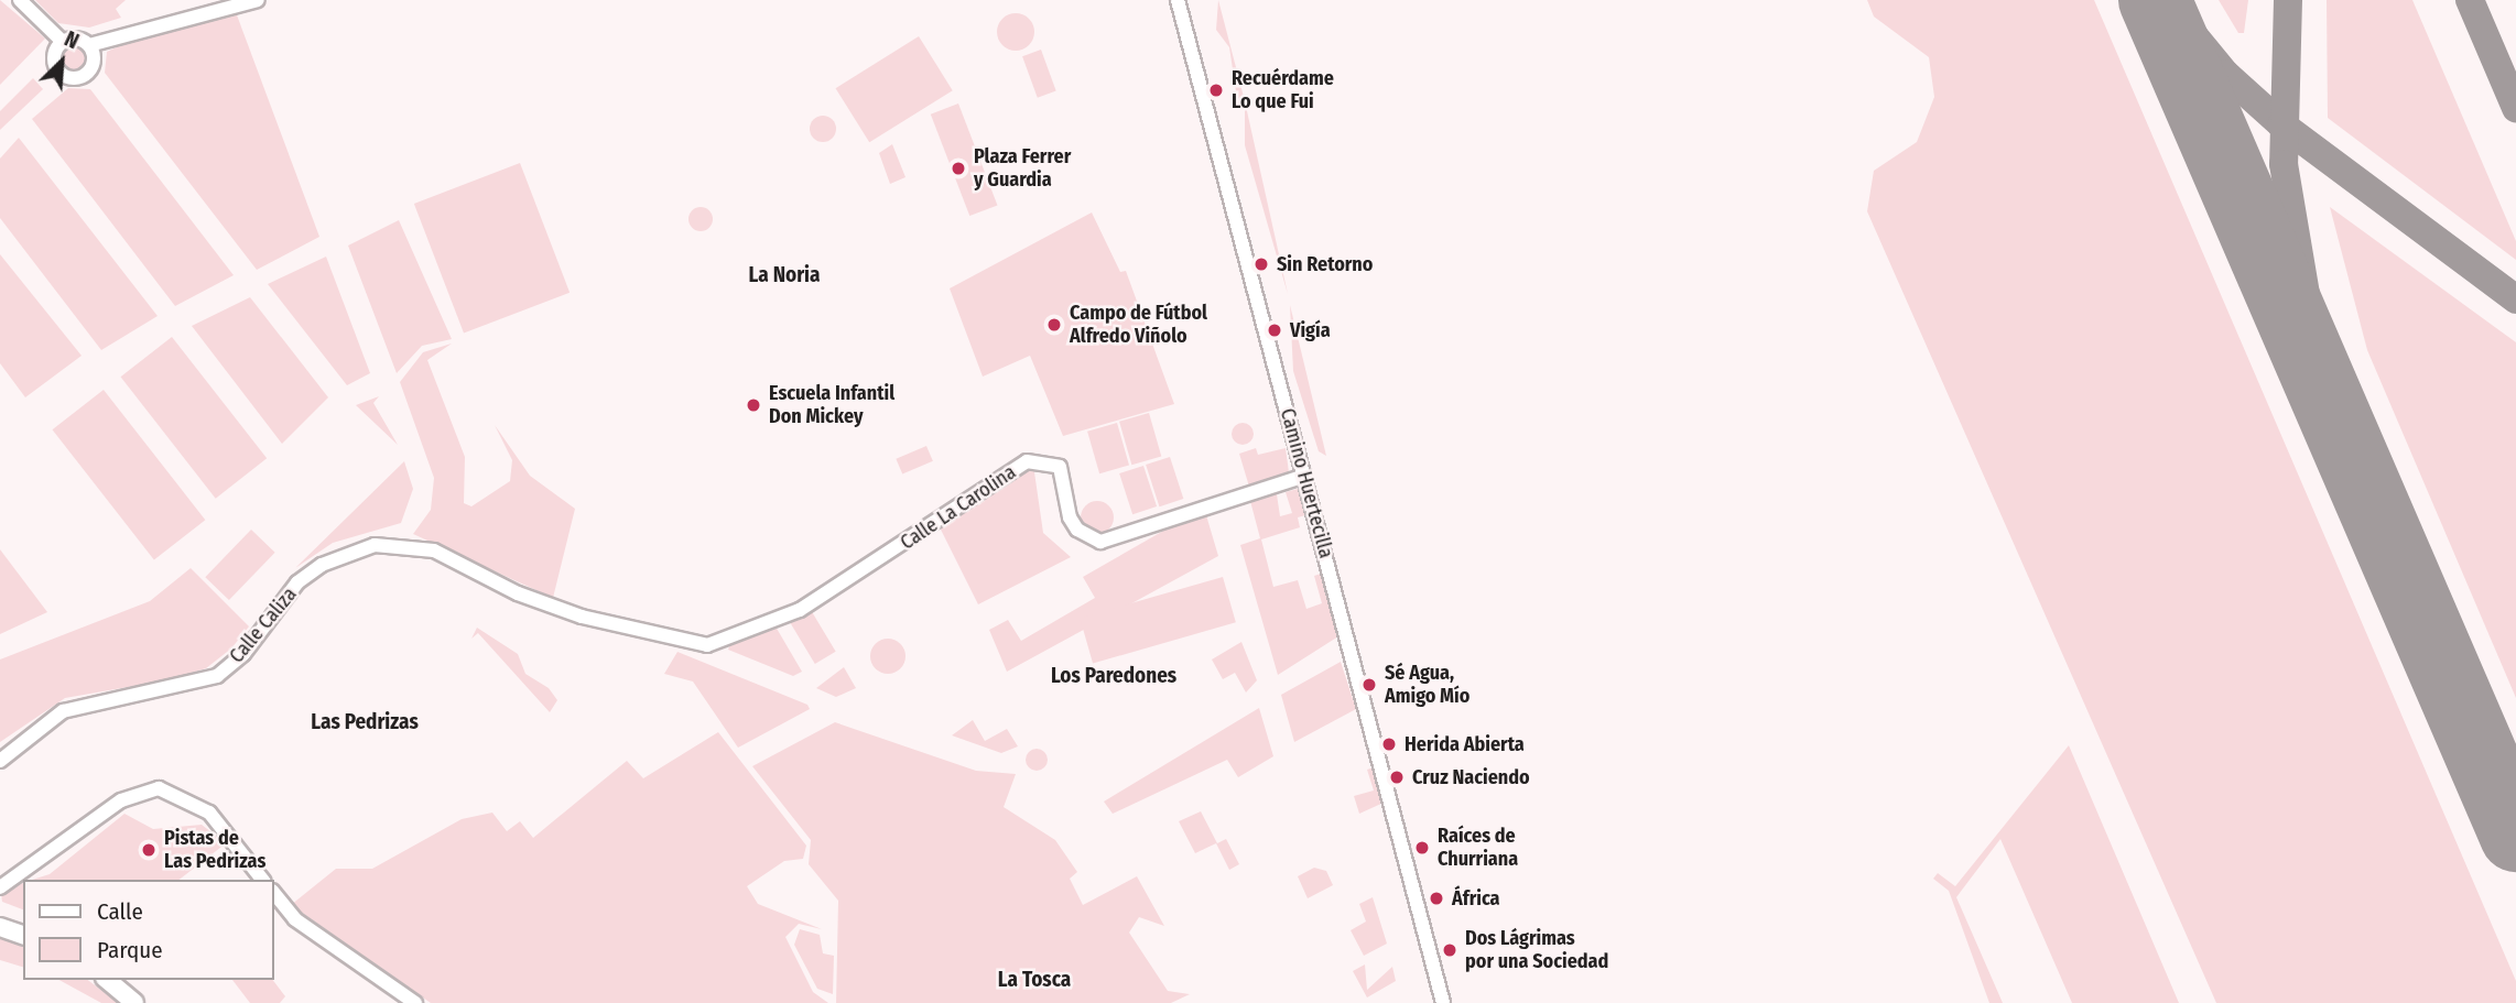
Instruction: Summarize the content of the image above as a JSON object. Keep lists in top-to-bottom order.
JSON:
{
  "streets": {
    "street": ["Camino Huertecilla", "Calle La Carolina", "Calle Caliza"]
  },
  "crossings": [
    ["Camino Huertecilla", "Calle La Carolina"],
    ["Calle La Carolina", "Calle Caliza"]
  ],
  "districts": [
    "La Noria",
    "Los Paredones",
    "Las Pedrizas",
    "La Tosca"
  ],
  "places": [
    "Recuérdame Lo que Fui",
    "Plaza Ferrer y Guardia",
    "Sin Retorno",
    "Campo de Fútbol Alfredo Viñolo",
    "Vigía",
    "Escuela Infantil Don Mickey",
    "Sé Agua, Amigo Mío",
    "Herida Abierta",
    "Cruz Naciendo",
    "Raíces de Churriana",
    "Pistas de Las Pedrizas",
    "África",
    "Dos Lágrimas por una Sociedad"
  ],
  "legend": ["Calle", "Parque"],
  "north": "top right"
}
